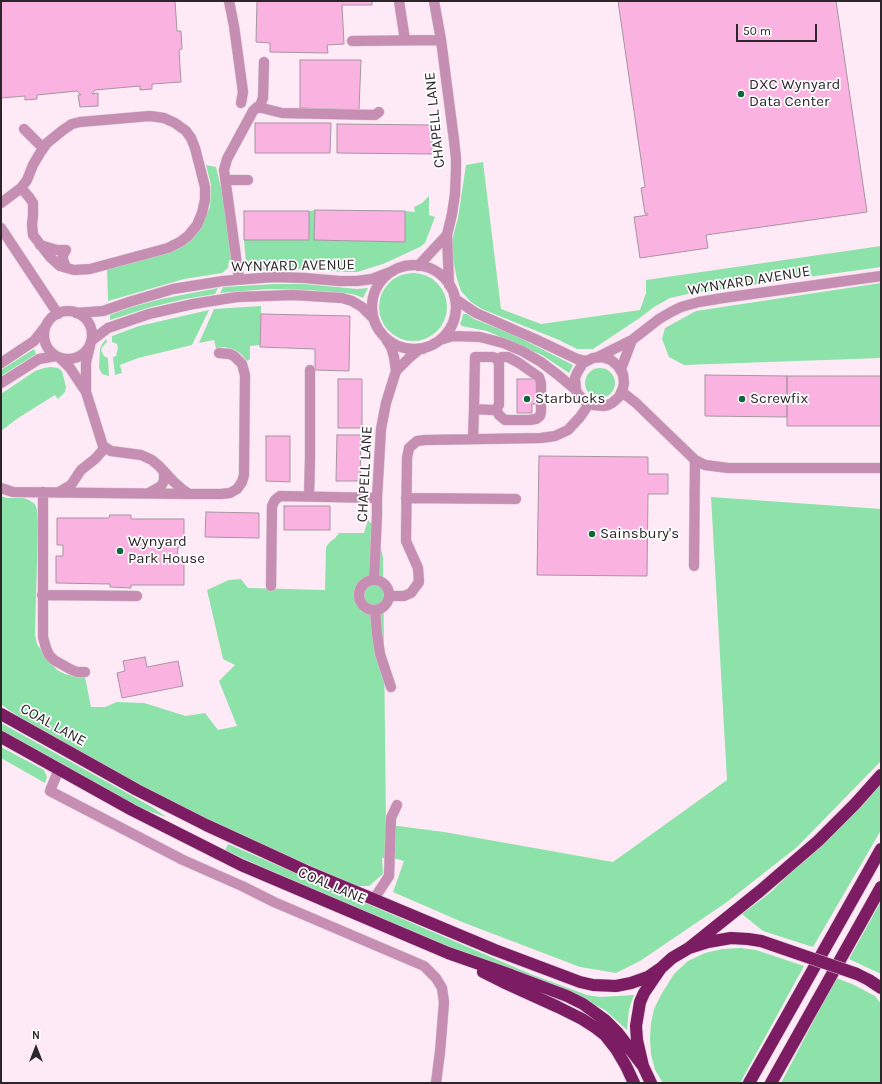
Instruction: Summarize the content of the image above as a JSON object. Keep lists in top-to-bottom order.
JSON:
{
  "streets": {
    "highway": ["COAL LANE"],
    "street": ["CHAPELL LANE", "WYNYARD AVENUE"]
  },
  "crossings": [
    ["CHAPELL LANE", "WYNYARD AVENUE"]
  ],
  "places": [
    "DXC Wynyard Data Center",
    "Starbucks",
    "Screwfix",
    "Sainsbury's",
    "Wynyard Park House"
  ],
  "scale_bar": "50 m",
  "north": "top"
}
